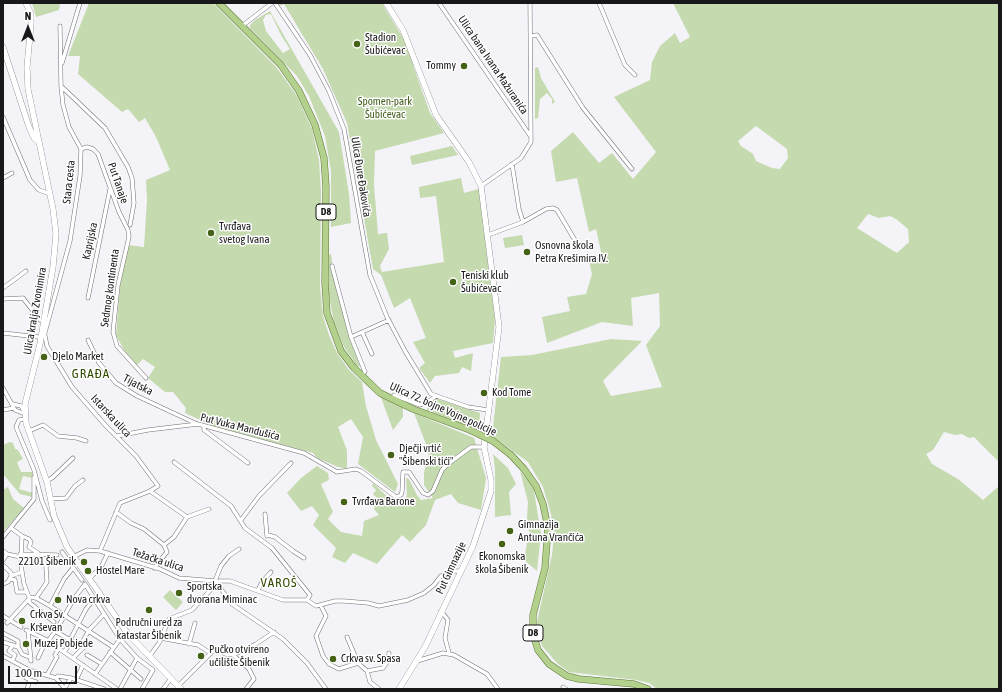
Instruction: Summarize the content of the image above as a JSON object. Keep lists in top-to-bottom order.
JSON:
{
  "streets": {
    "main road": ["D8", "Ulica 72. bojne Vojne policije"],
    "street": [
      "Ulica bana Ivana Mažuranića",
      "Ulica Đure Đakovića",
      "Stara cesta",
      "Put Tanaje",
      "Kaprijska",
      "Sedmog kontinenta",
      "Ulica kralja Zvonimira",
      "Tijatska",
      "Istarska ulica",
      "Put Vuka Mandušića",
      "Težačka ulica",
      "Put Gimnazije"
    ]
  },
  "crossings": [
    ["Ulica bana Ivana Mažuranića", "Put Gimnazije"],
    ["Stara cesta", "Put Tanaje"],
    ["Stara cesta", "Ulica kralja Zvonimira"],
    ["Stara cesta", "Istarska ulica"],
    ["Put Tanaje", "Kaprijska"],
    ["Put Tanaje", "Sedmog kontinenta"],
    ["Ulica kralja Zvonimira", "Istarska ulica"],
    ["Tijatska", "Put Vuka Mandušića"],
    ["Istarska ulica", "Put Vuka Mandušića"],
    ["Put Vuka Mandušića", "Put Gimnazije"]
  ],
  "districts": ["GRAĐA", "VAROŠ"],
  "parks": ["Spomen-park Šubićevac"],
  "places": [
    "Stadion Šubićevac",
    "Tommy",
    "Tvrđava svetog Ivana",
    "Osnovna škola Petra Krešimira IV.",
    "Teniski klub Šubićevac",
    "Djelo Market",
    "Kod Tome",
    "Dječji vrtić \"Šibenski tići\"",
    "Tvrđava Barone",
    "Gimnazija Antuna Vrančića",
    "Ekonomska škola Šibenik",
    "22101 Šibenik",
    "Hostel Mare",
    "Sportska dvorana Miminac",
    "Nova crkva",
    "Područni ured za katastar Šibenik",
    "Crkva Sv. Krševan",
    "Muzej Pobjede",
    "Pučko otvireno učilište Šibenik",
    "Crkva sv. Spasa"
  ],
  "scale_bar": "100 m",
  "north": "top"
}
